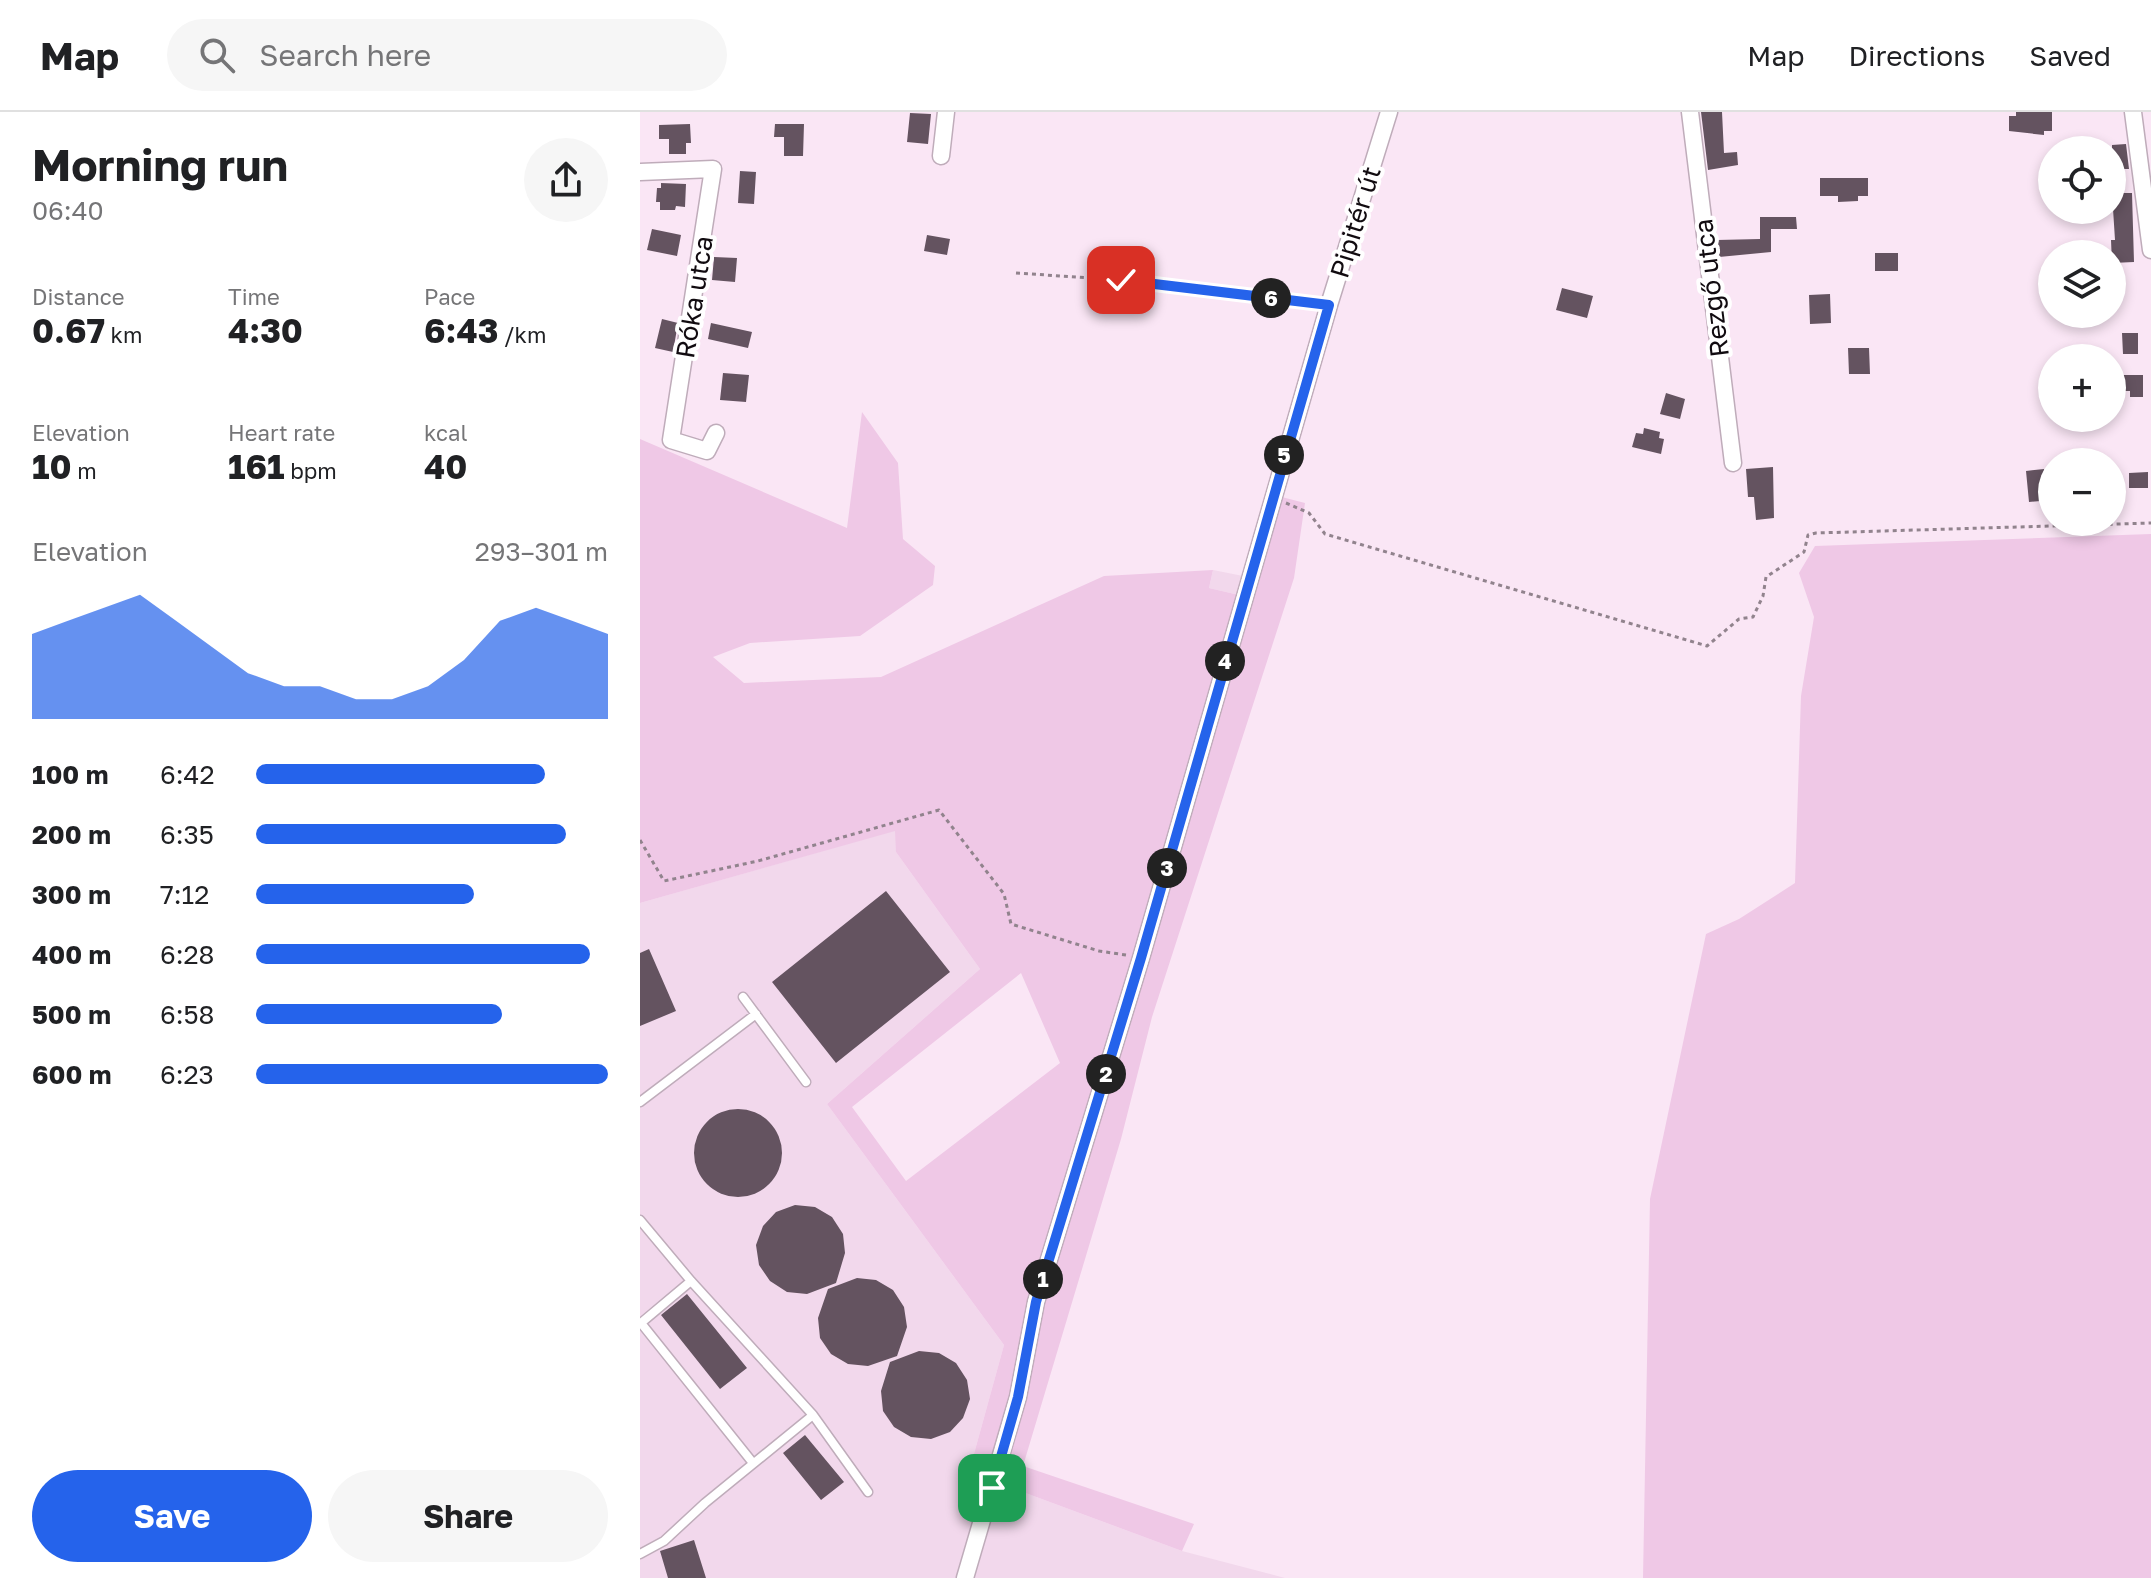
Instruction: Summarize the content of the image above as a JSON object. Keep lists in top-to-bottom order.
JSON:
{
  "streets": {
    "street": ["Pipitér út", "Rezgő utca", "Róka utca"]
  },
  "page": {
    "header": "Map",
    "search": "Search here",
    "nav": ["Map", "Directions", "Saved"],
    "heading": ["Morning run", "06:40"],
    "map_buttons": ["+", "−"],
    "stats": [
      ["Distance", "0.67 km"],
      ["Time", "4:30"],
      ["Pace", "6:43 /km"],
      ["Elevation", "10 m"],
      ["Heart rate", "161 bpm"],
      ["kcal", "40"]
    ],
    "pins": [
      "6",
      "5",
      "4",
      "3",
      "2",
      "1"
    ],
    "chart": ["Elevation", "293–301 m"],
    "list": [
      {
        "name": "100 m",
        "note": "6:42"
      },
      {
        "name": "200 m",
        "note": "6:35"
      },
      {
        "name": "300 m",
        "note": "7:12"
      },
      {
        "name": "400 m",
        "note": "6:28"
      },
      {
        "name": "500 m",
        "note": "6:58"
      },
      {
        "name": "600 m",
        "note": "6:23"
      }
    ],
    "buttons": ["Save", "Share"]
  }
}
